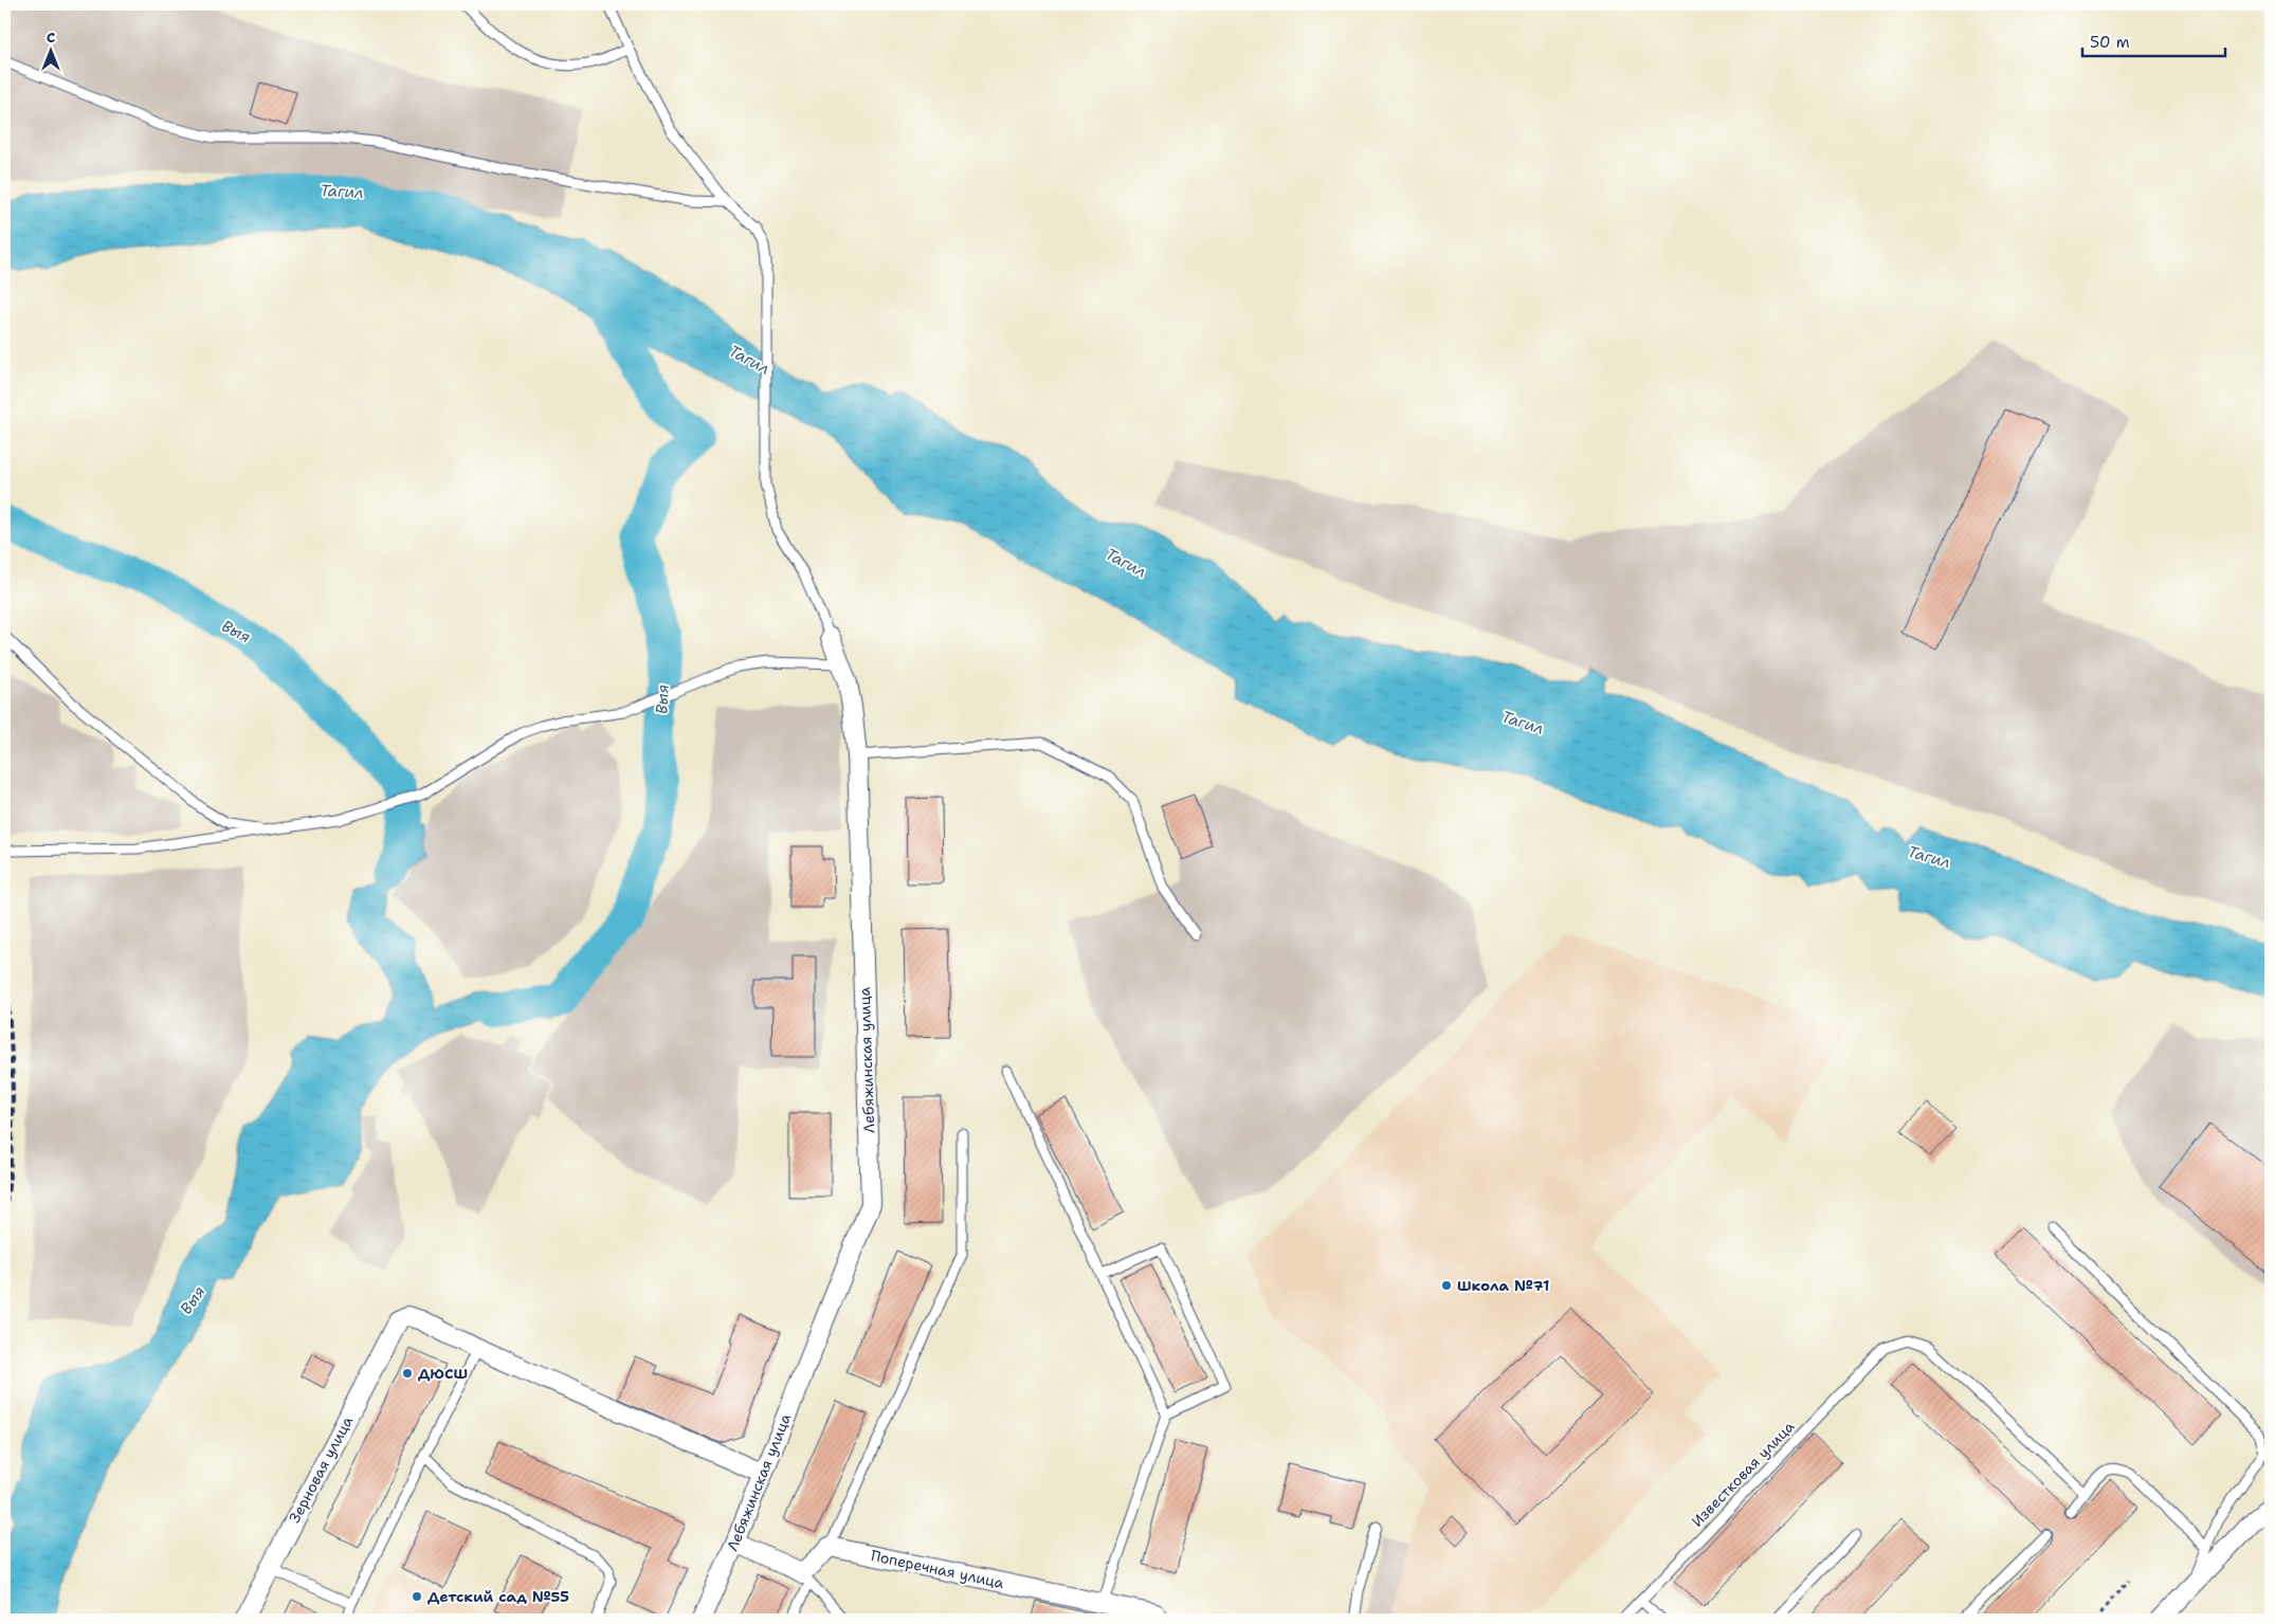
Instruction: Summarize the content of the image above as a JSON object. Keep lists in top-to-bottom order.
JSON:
{
  "streets": {
    "street": ["Лебяжинская улица", "Зерновая улица", "Поперечная улица"],
    "lane": ["Известковая улица"]
  },
  "water": ["Тагил", "Выя"],
  "places": ["Школа №71", "ДЮСШ", "Детский сад №55"],
  "scale_bar": "50 m",
  "north": "top"
}
